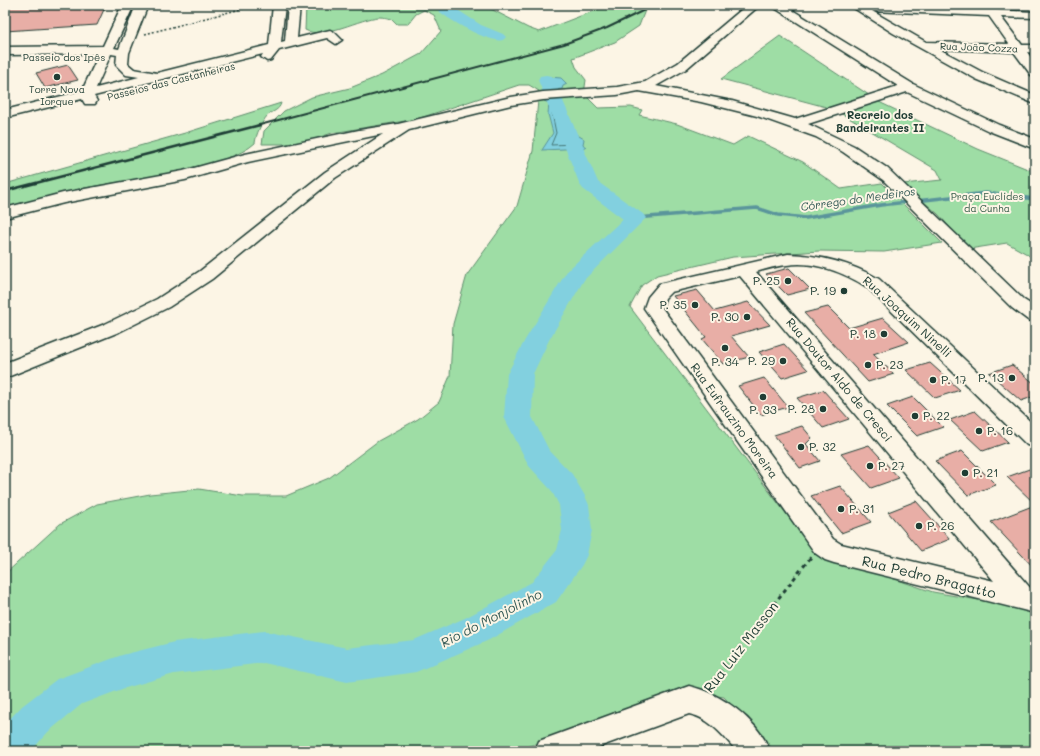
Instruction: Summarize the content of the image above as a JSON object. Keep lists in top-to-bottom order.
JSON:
{
  "streets": {
    "street": [
      "Rua João Cozza",
      "Passeio dos Ipês",
      "Passeios das Castanheiras",
      "Rua Joaquim Ninelli",
      "Rua Doutor Aldo de Cresci",
      "Rua Eufrauzino Moreira",
      "Rua Pedro Bragatto",
      "Rua Luiz Masson"
    ]
  },
  "crossings": [
    ["Rua Joaquim Ninelli", "Rua Doutor Aldo de Cresci"],
    ["Rua Joaquim Ninelli", "Rua Eufrauzino Moreira"],
    ["Rua Doutor Aldo de Cresci", "Rua Pedro Bragatto"],
    ["Rua Eufrauzino Moreira", "Rua Pedro Bragatto"],
    ["Rua Eufrauzino Moreira", "Rua Luiz Masson"],
    ["Rua Pedro Bragatto", "Rua Luiz Masson"]
  ],
  "districts": ["Recreio dos Bandeirantes II"],
  "water": ["Córrego do Medeiros", "Rio do Monjolinho"],
  "parks": ["Praça Euclides da Cunha"],
  "places": [
    "Torre Nova Iorque",
    "P. 25",
    "P. 19",
    "P. 35",
    "P. 30",
    "P. 18",
    "P. 34",
    "P. 29",
    "P. 23",
    "P. 13",
    "P. 17",
    "P. 33",
    "P. 28",
    "P. 22",
    "P. 16",
    "P. 32",
    "P. 27",
    "P. 21",
    "P. 31",
    "P. 26"
  ]
}
